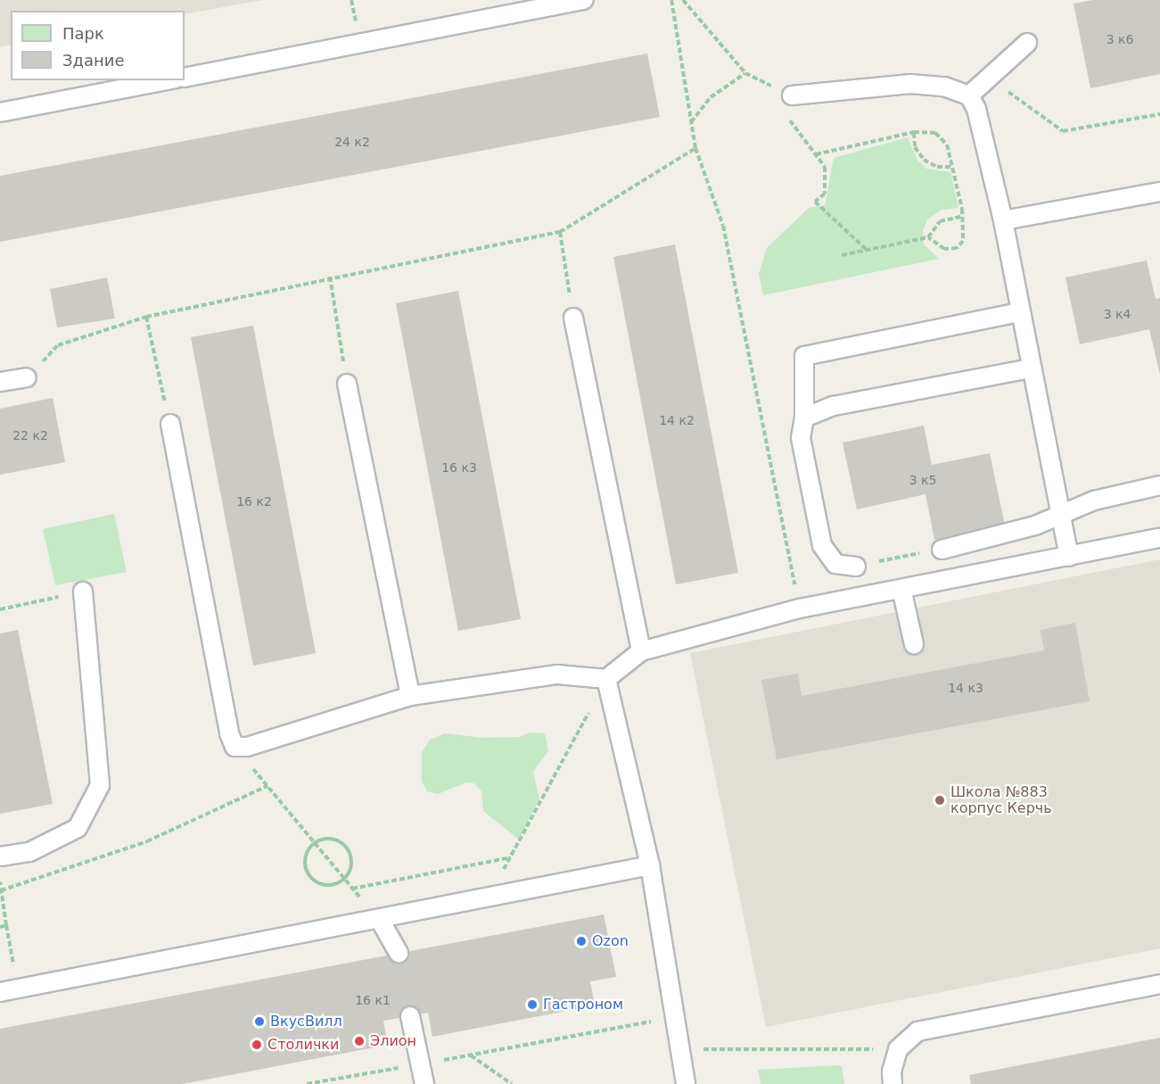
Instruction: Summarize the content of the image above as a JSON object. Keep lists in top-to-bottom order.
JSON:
{
  "places": [
    "Школа №883 корпус Керчь",
    "Ozon",
    "Гастроном",
    "ВкусВилл",
    "Элион",
    "Столички"
  ],
  "house_numbers": [
    "3 к6",
    "24 к2",
    "3 к4",
    "14 к2",
    "22 к2",
    "16 к3",
    "3 к5",
    "16 к2",
    "14 к3",
    "16 к1"
  ],
  "legend": ["Парк", "Здание"]
}
